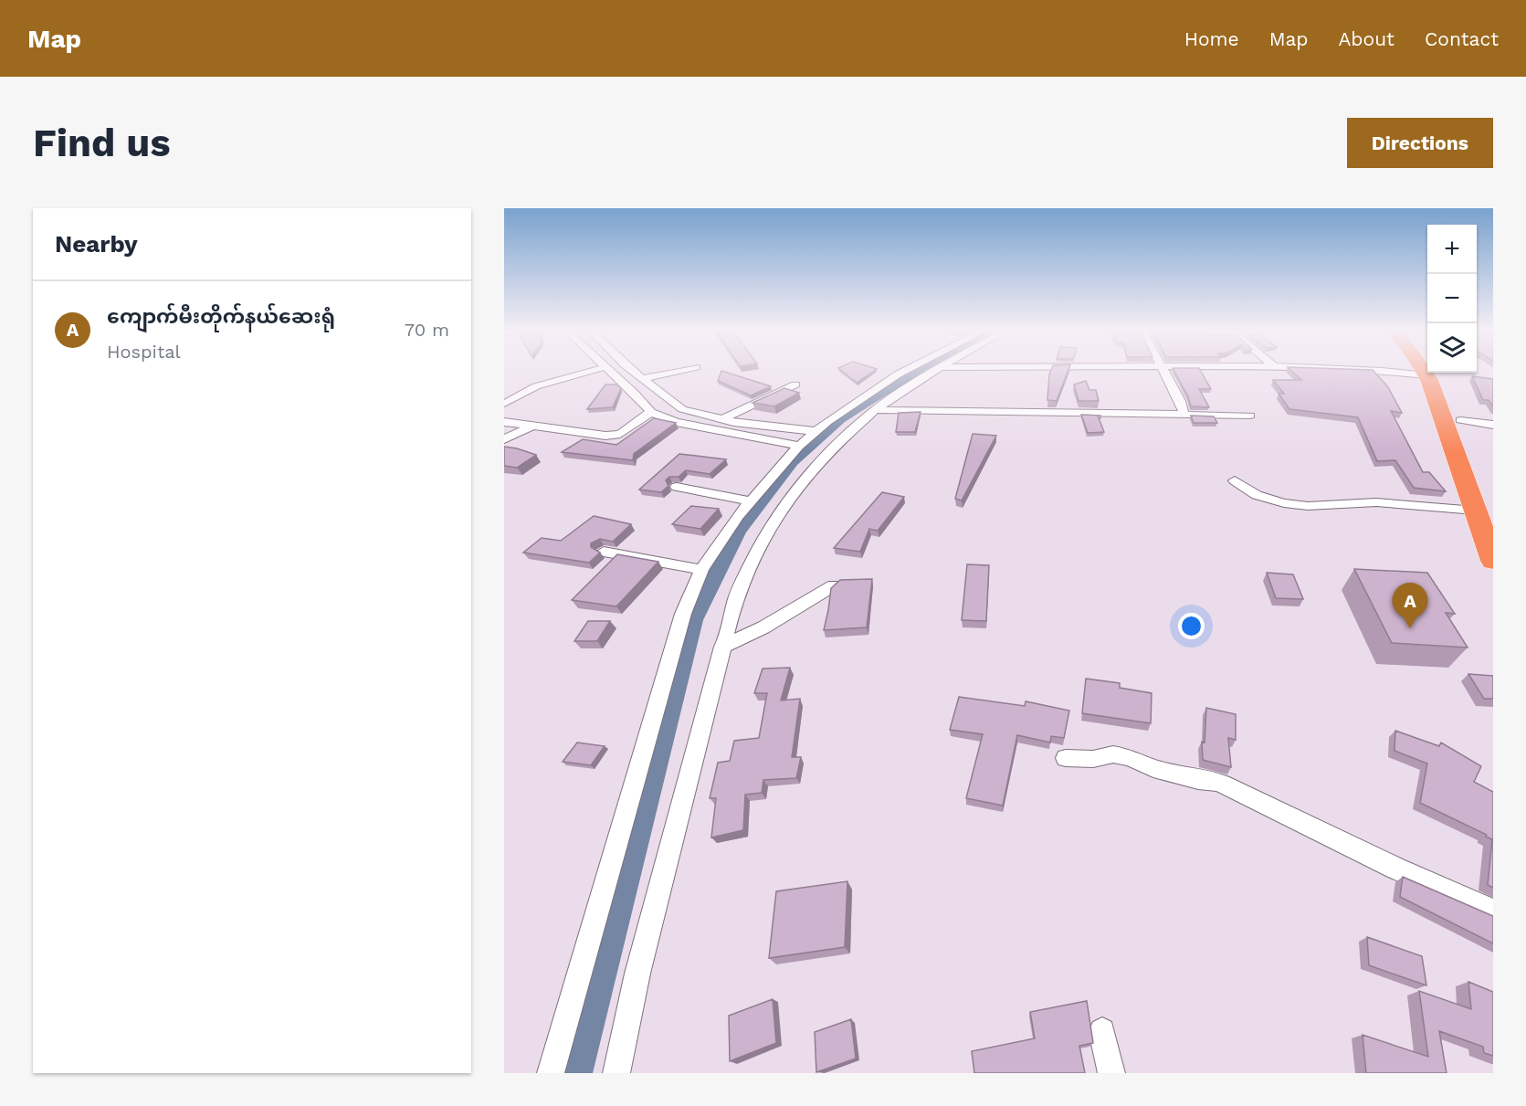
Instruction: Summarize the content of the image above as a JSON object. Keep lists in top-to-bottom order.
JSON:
{
  "page": {
    "header": "Map",
    "nav": [
      "Home",
      "Map",
      "About",
      "Contact"
    ],
    "buttons": "Directions",
    "title": "Find us",
    "heading": "Nearby",
    "map_buttons": ["+", "−"],
    "list": [
      {
        "mark": "A",
        "name": "ကျောက်မီးတိုက်နယ်ဆေးရုံ",
        "note": "Hospital",
        "value": "70 m"
      }
    ],
    "pins": "A"
  }
}
